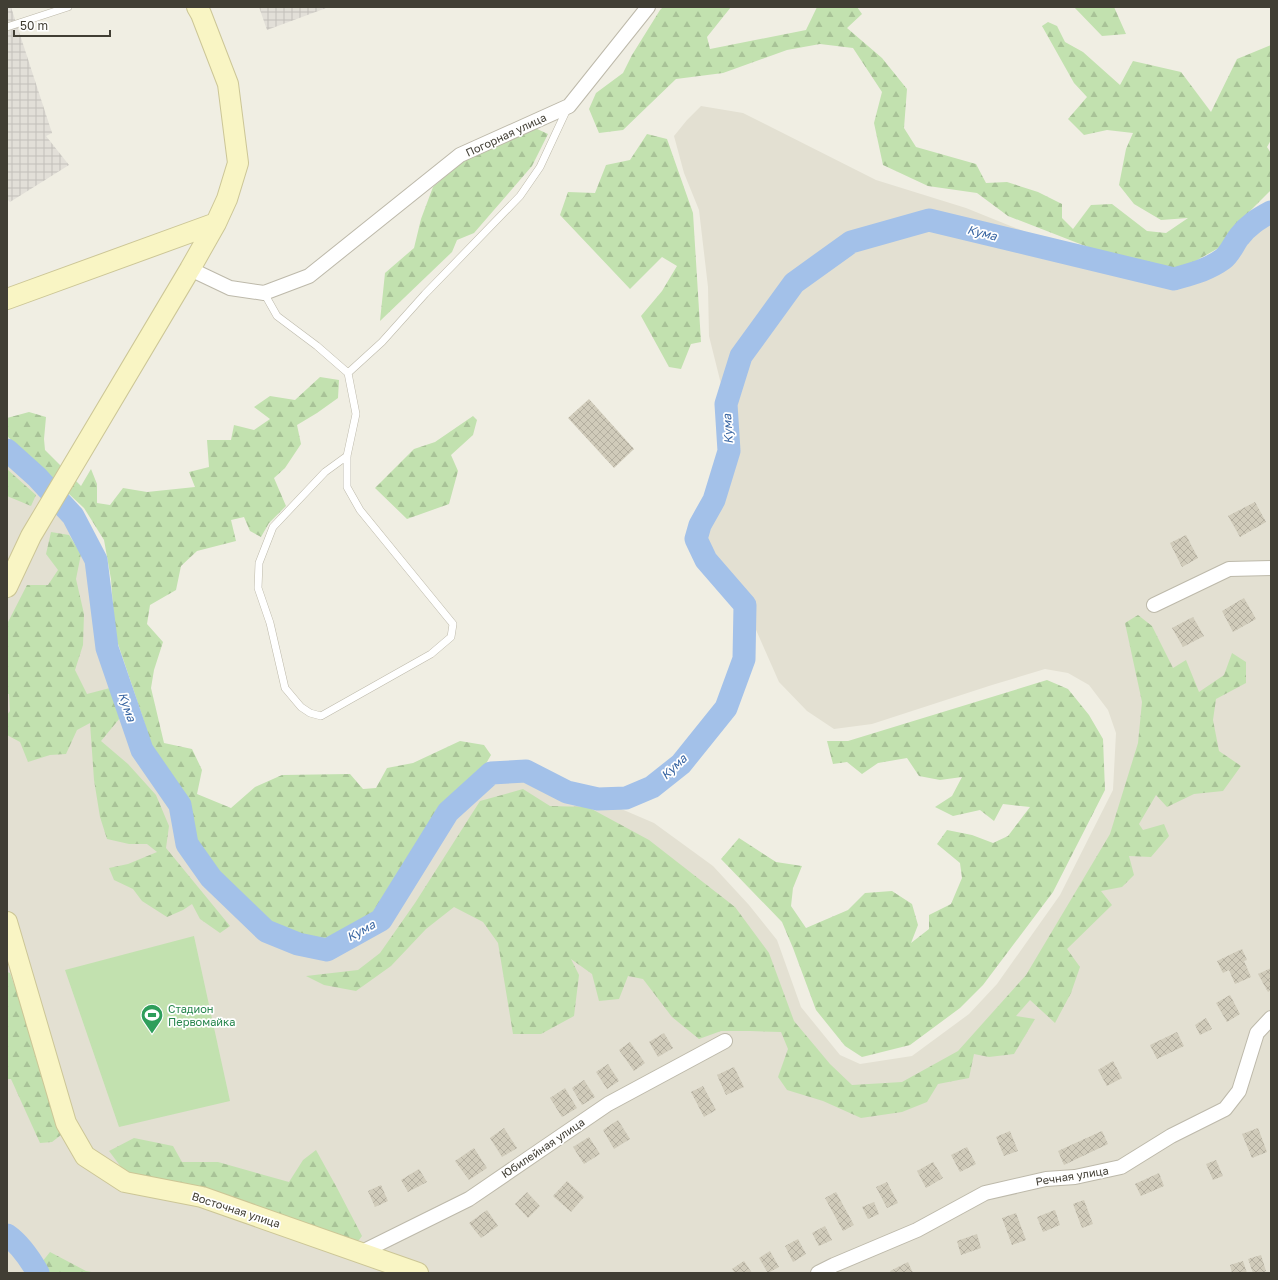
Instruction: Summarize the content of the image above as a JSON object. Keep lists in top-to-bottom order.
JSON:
{
  "streets": {
    "street": [
      "Погорная улица",
      "Юбилейная улица",
      "Речная улица",
      "Восточная улица"
    ]
  },
  "crossings": [
    ["Юбилейная улица", "Восточная улица"]
  ],
  "water": ["Кума"],
  "places": {
    "sports": ["Стадион Первомайка"]
  },
  "scale_bar": "50 m"
}
